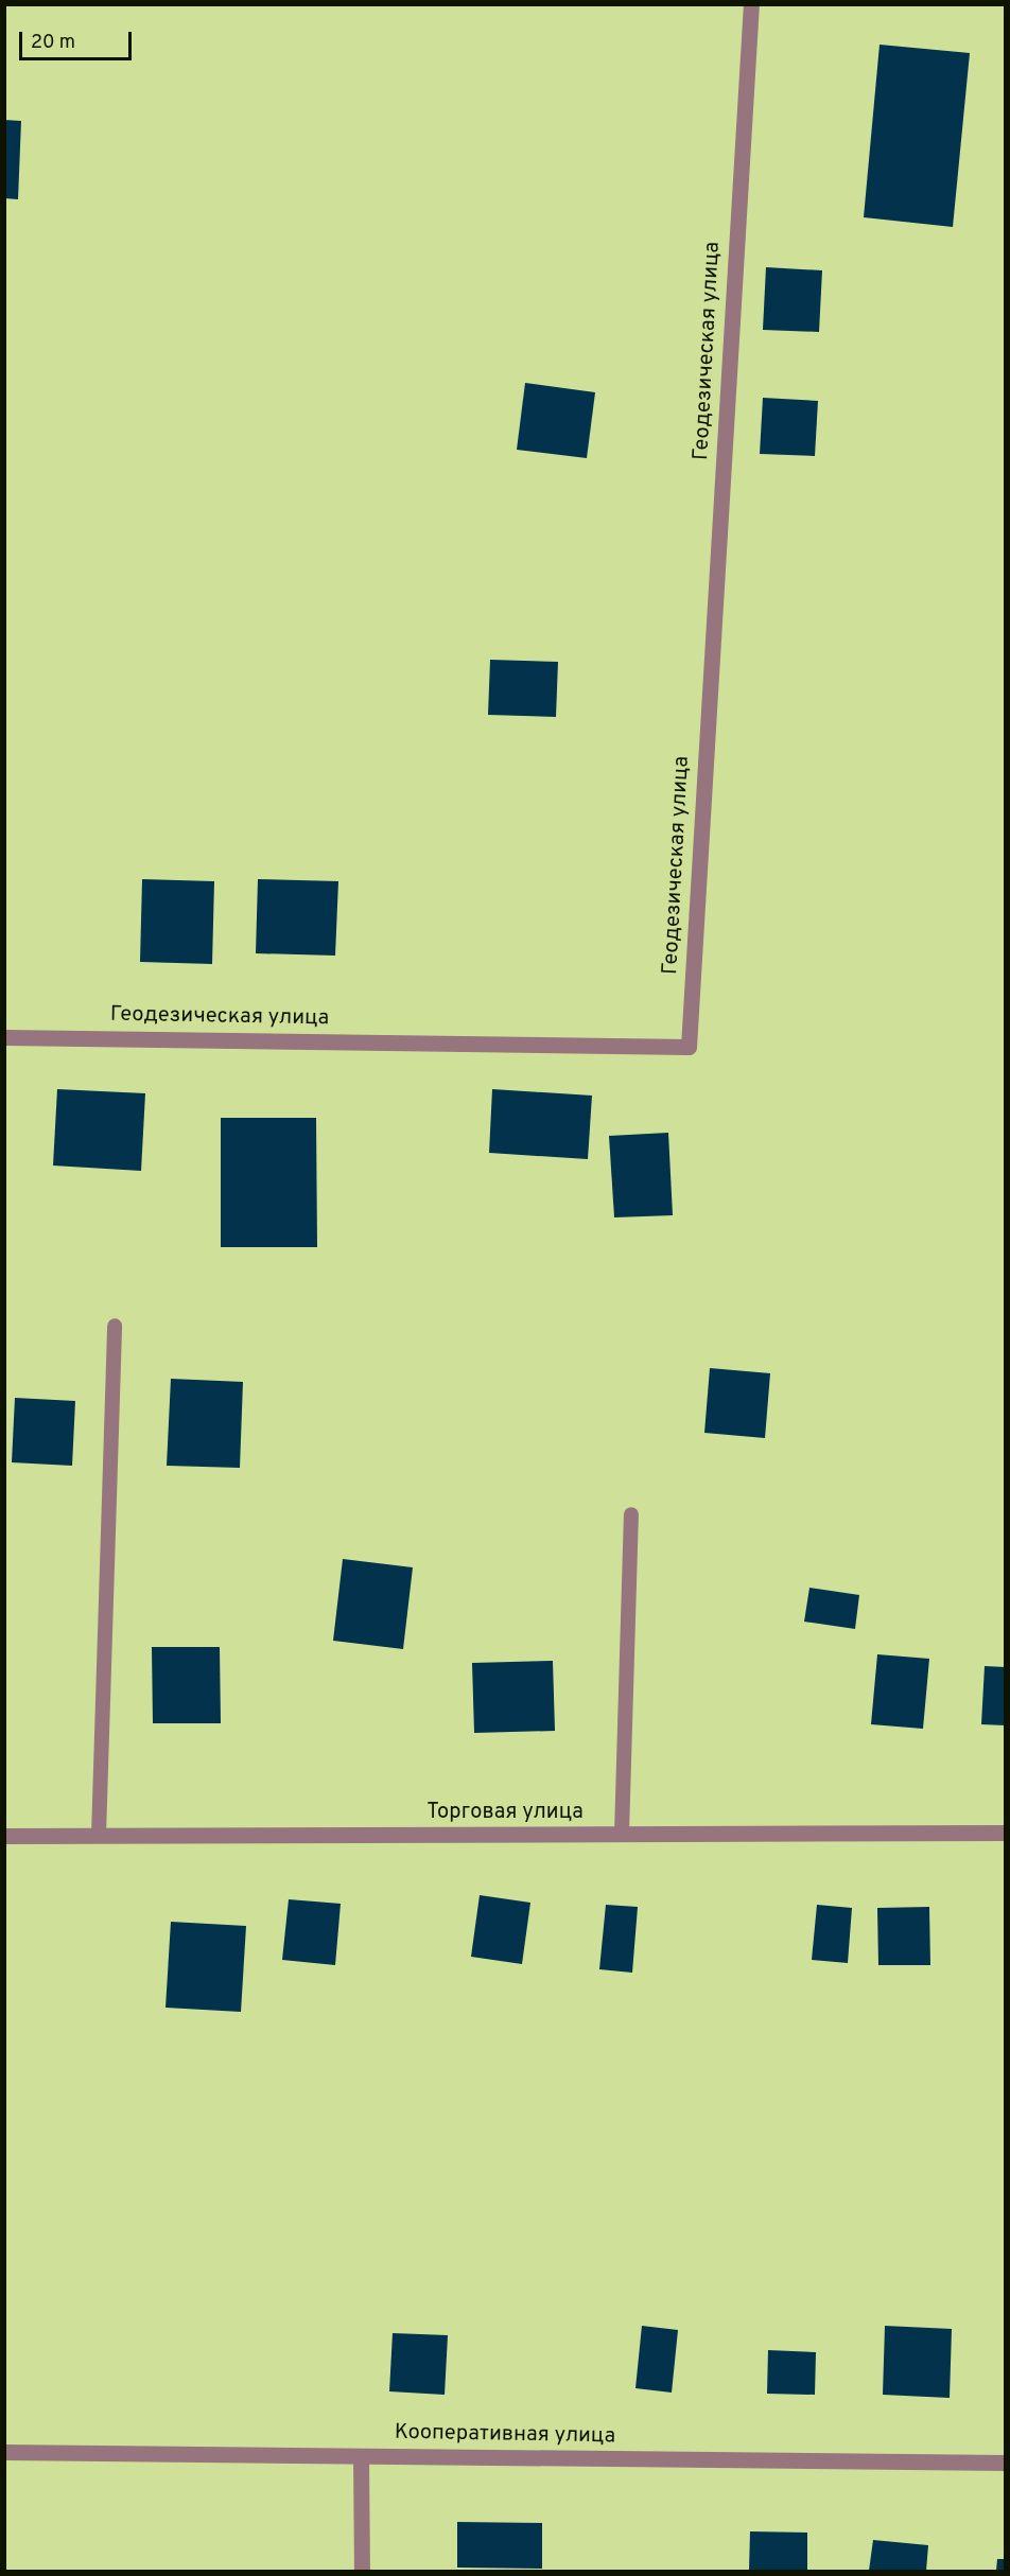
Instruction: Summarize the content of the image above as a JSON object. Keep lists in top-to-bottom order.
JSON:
{
  "streets": {
    "street": ["Геодезическая улица", "Торговая улица", "Кооперативная улица"]
  },
  "scale_bar": "20 m"
}
